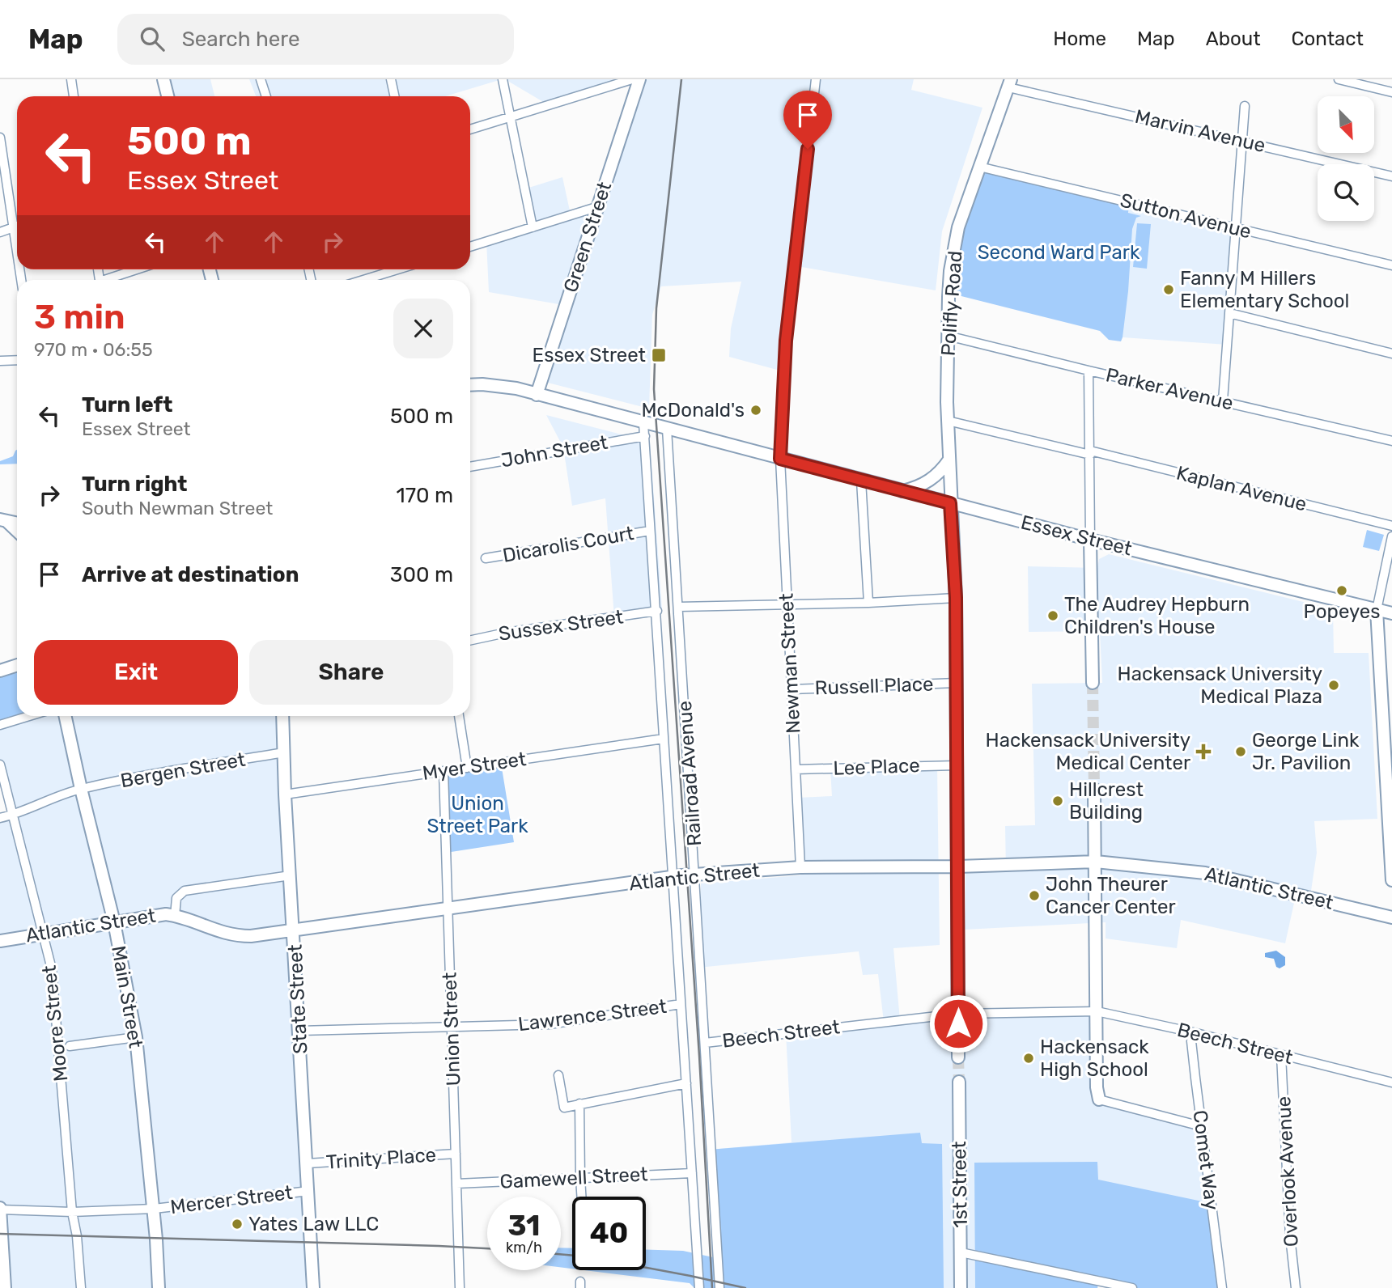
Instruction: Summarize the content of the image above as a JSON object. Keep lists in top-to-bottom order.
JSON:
{
  "streets": {
    "street": [
      "Marvin Avenue",
      "Sutton Avenue",
      "Green Street",
      "Polifly Road",
      "Parker Avenue",
      "John Street",
      "Kaplan Avenue",
      "Essex Street",
      "Dicarolis Court",
      "Sussex Street",
      "Newman Street",
      "Russell Place",
      "Myer Street",
      "Lee Place",
      "Bergen Street",
      "Railroad Avenue",
      "Atlantic Street",
      "Main Street",
      "State Street",
      "Lawrence Street",
      "Moore Street",
      "Union Street",
      "Beech Street",
      "Trinity Place",
      "Comet Way",
      "Overlook Avenue",
      "Gamewell Street",
      "1st Street",
      "Mercer Street"
    ]
  },
  "crossings": [
    ["Marvin Avenue", "Polifly Road"],
    ["Sutton Avenue", "Polifly Road"],
    ["Green Street", "Essex Street"],
    ["Polifly Road", "Parker Avenue"],
    ["Polifly Road", "Kaplan Avenue"],
    ["Polifly Road", "Essex Street"],
    ["John Street", "Railroad Avenue"],
    ["Essex Street", "Newman Street"],
    ["Essex Street", "Railroad Avenue"],
    ["Dicarolis Court", "Railroad Avenue"],
    ["Sussex Street", "Railroad Avenue"],
    ["Newman Street", "Russell Place"],
    ["Newman Street", "Lee Place"],
    ["Newman Street", "Atlantic Street"],
    ["Myer Street", "Railroad Avenue"],
    ["Myer Street", "State Street"],
    ["Myer Street", "Union Street"],
    ["Bergen Street", "Main Street"],
    ["Bergen Street", "State Street"],
    ["Bergen Street", "Moore Street"],
    ["Railroad Avenue", "Atlantic Street"],
    ["Railroad Avenue", "Lawrence Street"],
    ["Railroad Avenue", "Beech Street"],
    ["Railroad Avenue", "Gamewell Street"],
    ["Atlantic Street", "Main Street"],
    ["Atlantic Street", "State Street"],
    ["Atlantic Street", "Moore Street"],
    ["Atlantic Street", "Union Street"],
    ["Main Street", "Mercer Street"],
    ["State Street", "Lawrence Street"],
    ["State Street", "Trinity Place"],
    ["State Street", "Mercer Street"],
    ["Lawrence Street", "Union Street"],
    ["Moore Street", "Mercer Street"],
    ["Union Street", "Trinity Place"],
    ["Union Street", "Gamewell Street"],
    ["Beech Street", "Comet Way"],
    ["Beech Street", "Overlook Avenue"]
  ],
  "parks": ["Second Ward Park", "Union Street Park"],
  "places": {
    "other": [
      "Fanny M Hillers Elementary School",
      "McDonald's",
      "Popeyes",
      "The Audrey Hepburn Children's House",
      "Hackensack University Medical Plaza",
      "George Link Jr. Pavilion",
      "Hillcrest Building",
      "John Theurer Cancer Center",
      "Hackensack High School",
      "Yates Law LLC"
    ],
    "transit": ["Essex Street"],
    "health": ["Hackensack University Medical Center"]
  },
  "north": "bottom right",
  "page": {
    "header": "Map",
    "search": "Search here",
    "nav": [
      "Home",
      "Map",
      "About",
      "Contact"
    ],
    "turn": ["500 m", "Essex Street"],
    "heading": ["3 min", "970 m · 06:55"],
    "list": [
      {
        "name": "Turn left",
        "note": "Essex Street",
        "value": "500 m"
      },
      {
        "name": "Turn right",
        "note": "South Newman Street",
        "value": "170 m"
      },
      {
        "name": "Arrive at destination",
        "value": "300 m"
      }
    ],
    "buttons": ["Exit", "Share"],
    "speed": "31 km/h",
    "limit": "40"
  }
}
